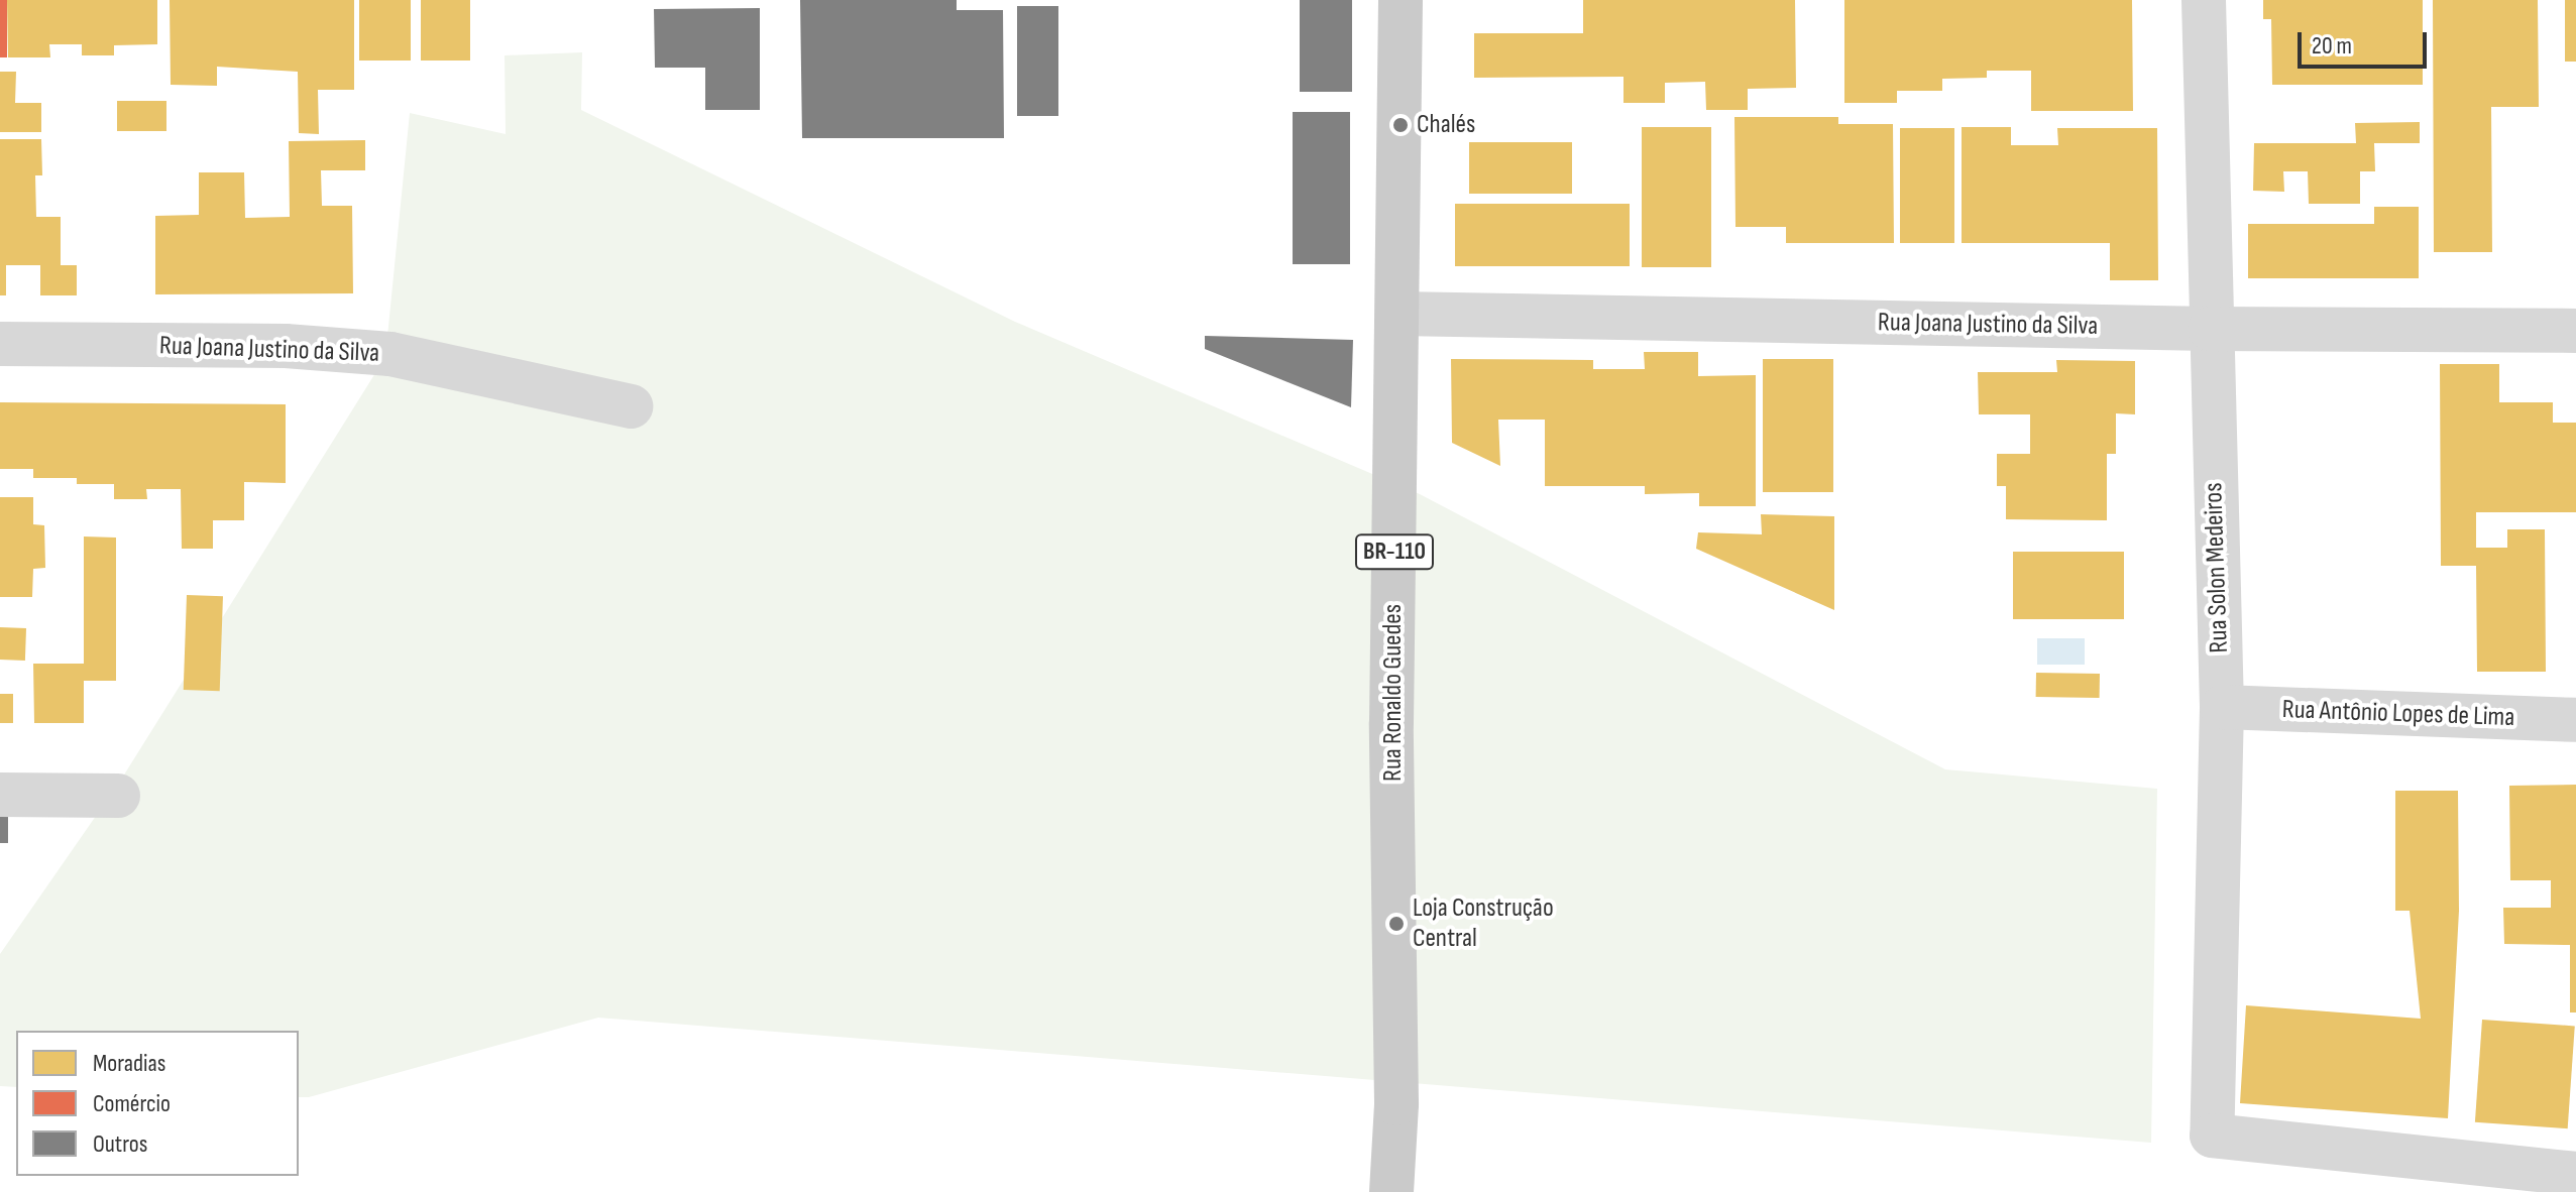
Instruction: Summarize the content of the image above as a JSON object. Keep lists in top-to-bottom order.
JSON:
{
  "streets": {
    "main road": ["BR-110", "Rua Ronaldo Guedes"],
    "street": ["Rua Joana Justino da Silva", "Rua Solon Medeiros", "Rua Antônio Lopes de Lima"]
  },
  "crossings": [
    ["Rua Joana Justino da Silva", "Rua Solon Medeiros"],
    ["Rua Joana Justino da Silva", "Rua Ronaldo Guedes"],
    ["Rua Solon Medeiros", "Rua Antônio Lopes de Lima"]
  ],
  "places": ["Chalés", "Loja Construção Central"],
  "legend": ["Moradias", "Comércio", "Outros"],
  "scale_bar": "20 m"
}
